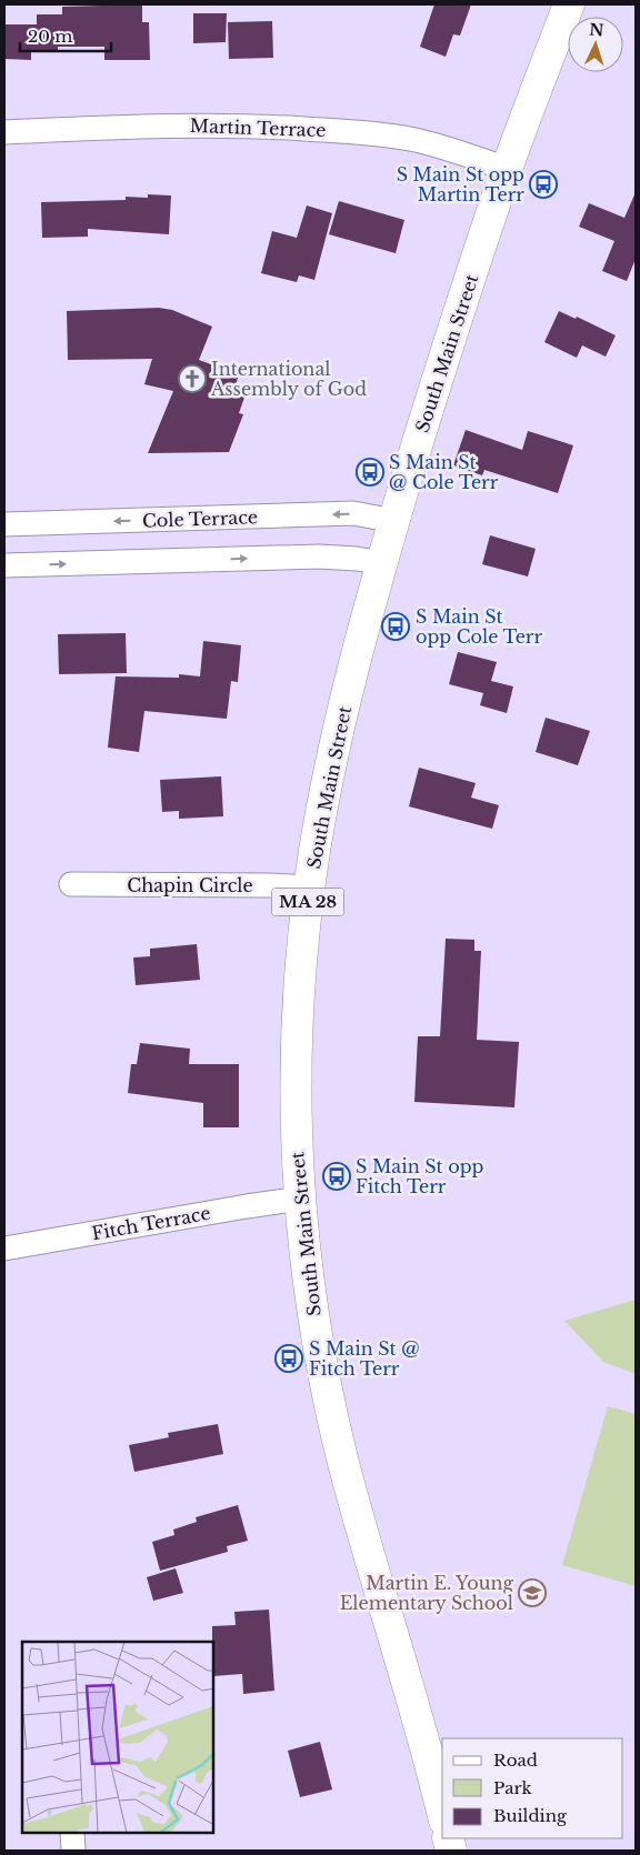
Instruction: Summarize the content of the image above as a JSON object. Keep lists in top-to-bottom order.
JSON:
{
  "streets": {
    "main road": ["South Main Street", "MA 28"],
    "street": [
      "Martin Terrace",
      "Cole Terrace",
      "Chapin Circle",
      "Fitch Terrace"
    ]
  },
  "crossings": [
    ["Martin Terrace", "South Main Street"],
    ["South Main Street", "Cole Terrace"],
    ["South Main Street", "Chapin Circle"],
    ["South Main Street", "Fitch Terrace"]
  ],
  "places": {
    "bus stop": [
      "S Main St opp Martin Terr",
      "S Main St @ Cole Terr",
      "S Main St opp Cole Terr",
      "S Main St opp Fitch Terr",
      "S Main St @ Fitch Terr"
    ],
    "church": ["International Assembly of God"],
    "school or university": ["Martin E. Young Elementary School"]
  },
  "legend": ["Road", "Park", "Building"],
  "scale_bar": "20 m",
  "north": "top"
}
